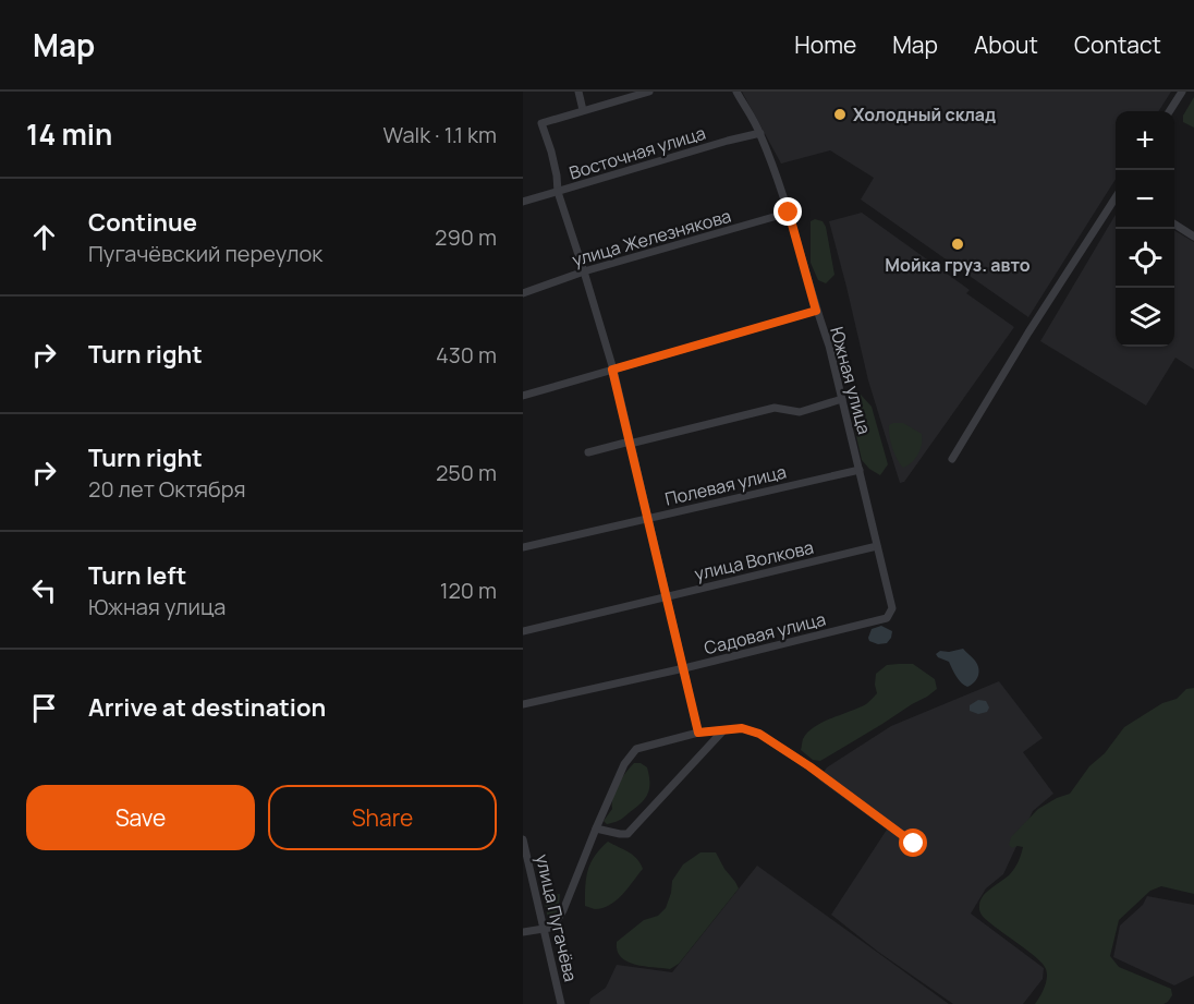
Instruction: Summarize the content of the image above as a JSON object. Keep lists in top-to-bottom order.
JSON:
{
  "streets": {
    "street": [
      "Восточная улица",
      "улица Железнякова",
      "Южная улица",
      "Полевая улица",
      "улица Волкова",
      "Садовая улица",
      "улица Пугачёва"
    ]
  },
  "crossings": [
    ["Восточная улица", "Южная улица"],
    ["улица Железнякова", "Южная улица"],
    ["Южная улица", "Полевая улица"],
    ["Южная улица", "улица Волкова"],
    ["Южная улица", "Садовая улица"]
  ],
  "places": ["Холодный склад", "Мойка груз. авто"],
  "page": {
    "header": "Map",
    "nav": [
      "Home",
      "Map",
      "About",
      "Contact"
    ],
    "heading": ["14 min", "Walk · 1.1 km"],
    "map_buttons": ["+", "−"],
    "list": [
      ["Continue", "Пугачёвский переулок", "290 m"],
      ["Turn right", "430 m"],
      ["Turn right", "20 лет Октября", "250 m"],
      ["Turn left", "Южная улица", "120 m"],
      "Arrive at destination"
    ],
    "buttons": ["Save", "Share"]
  }
}
